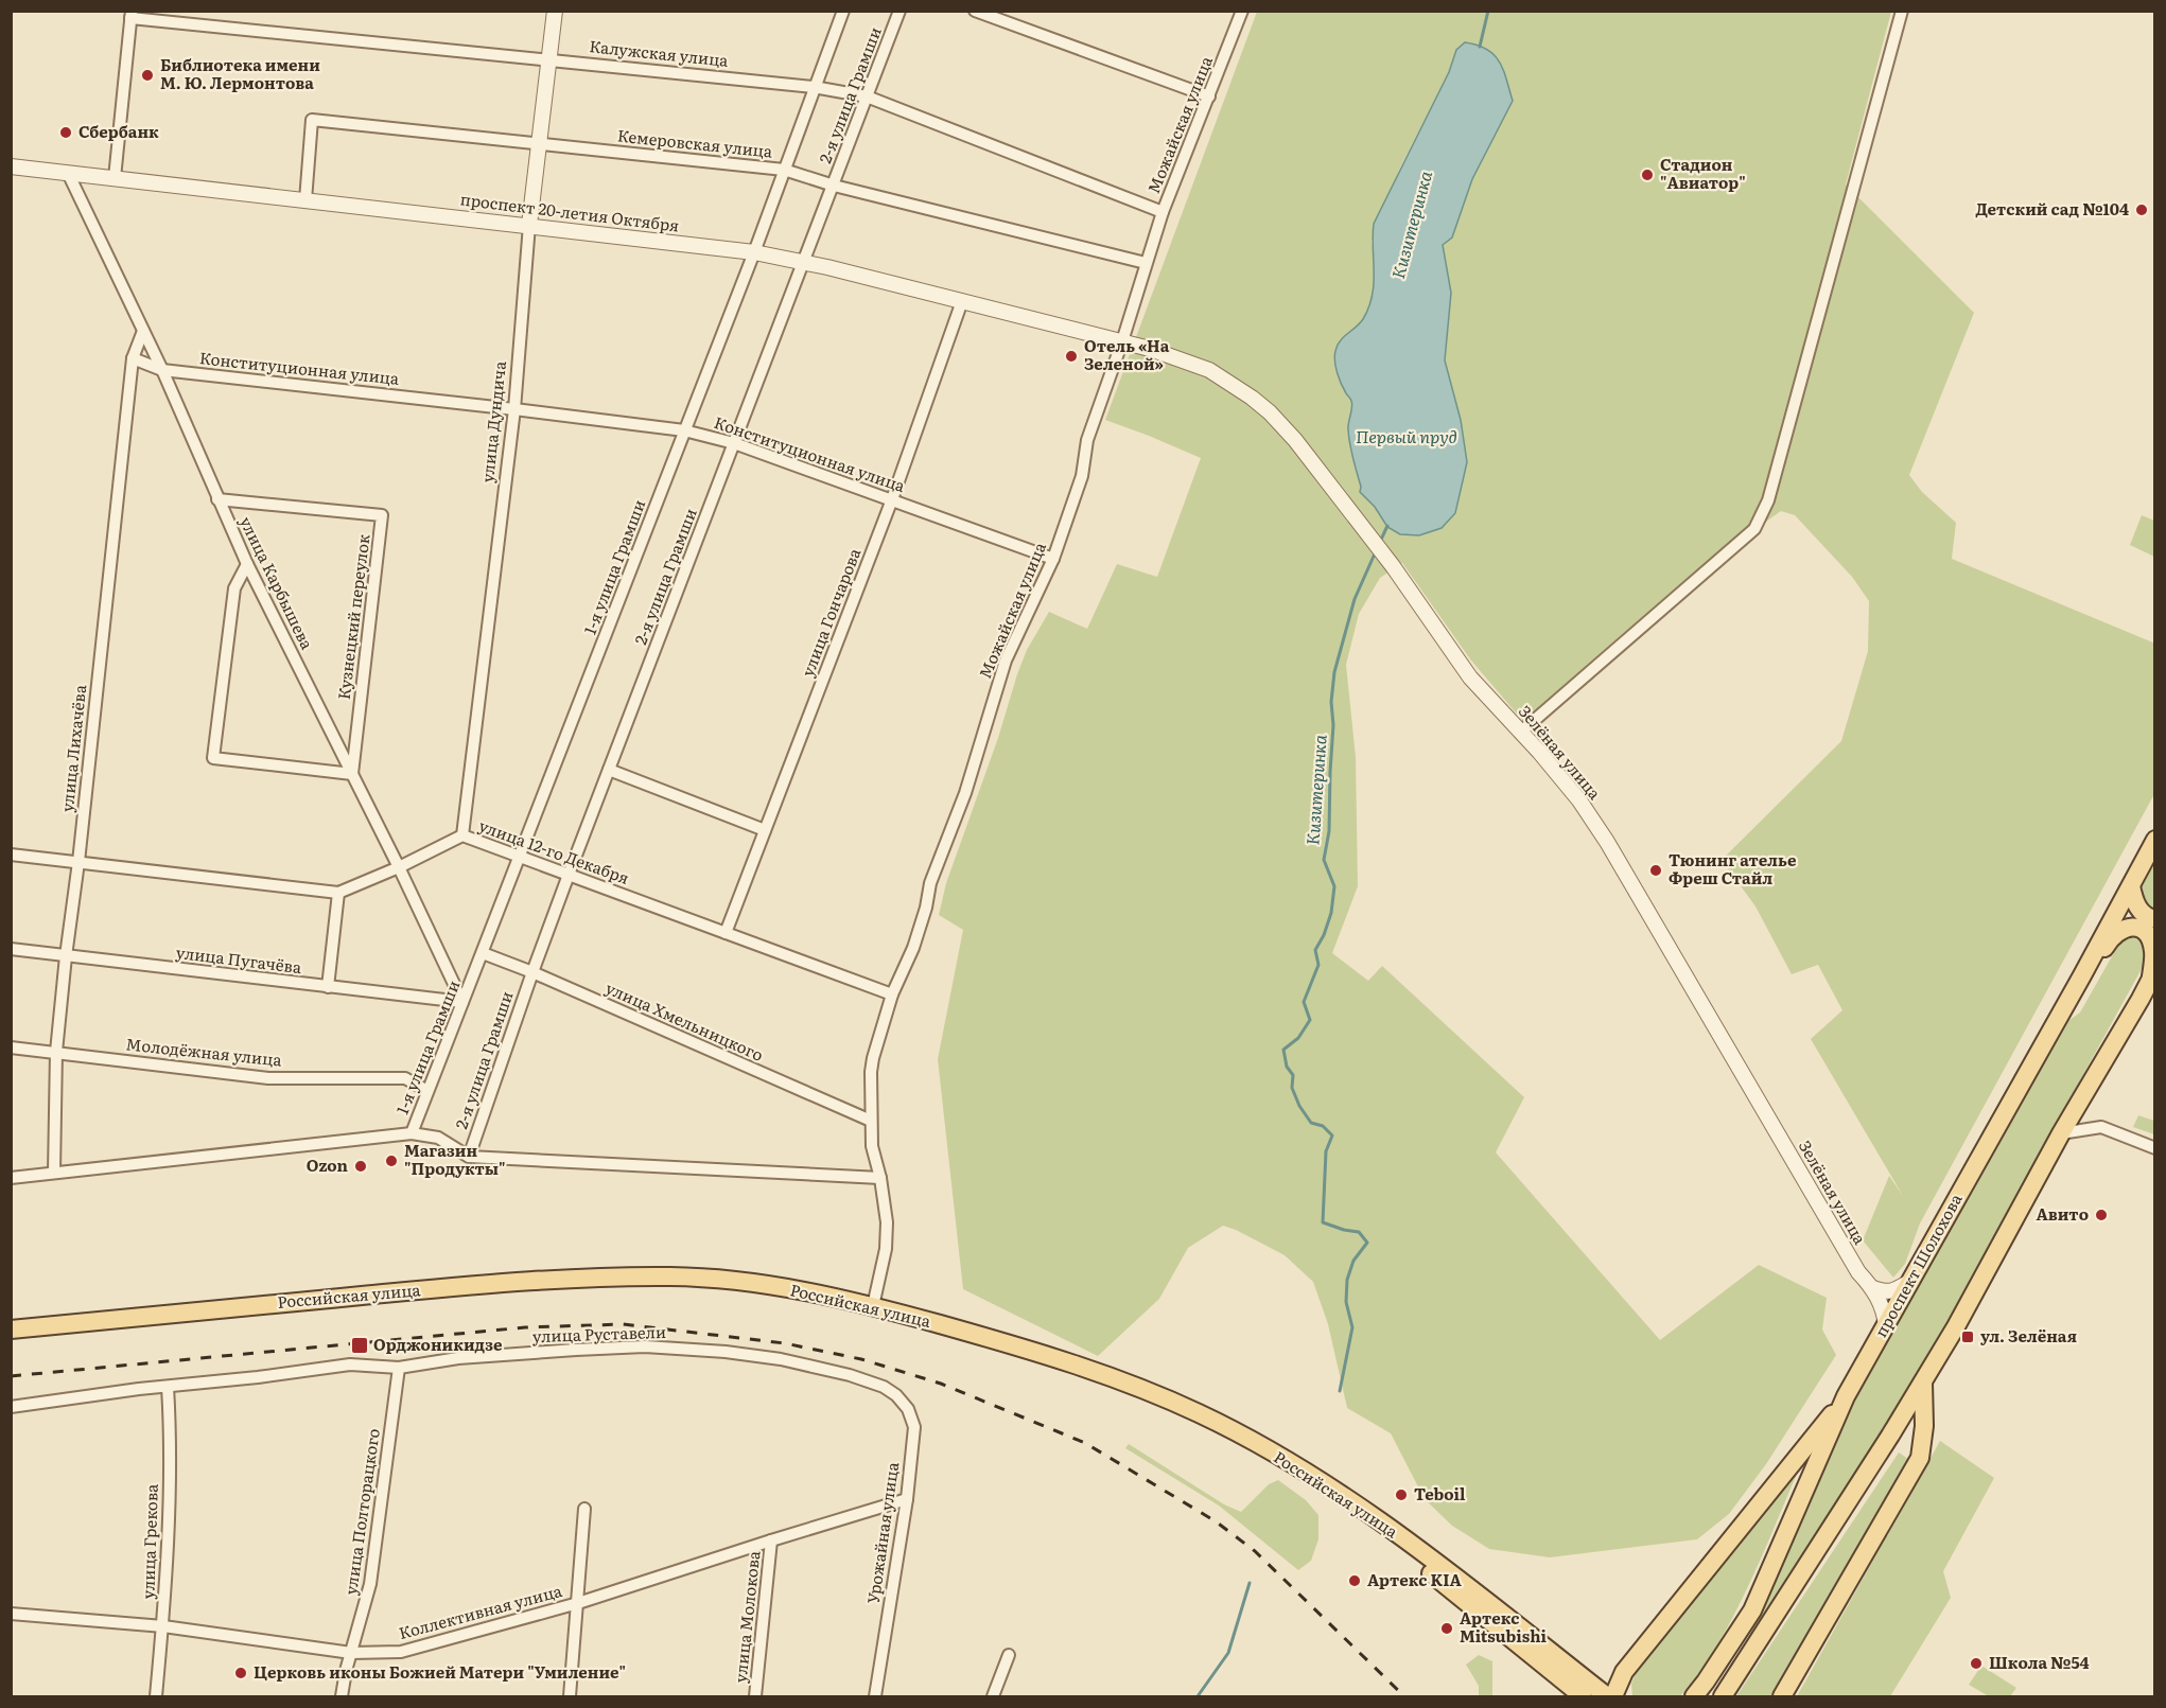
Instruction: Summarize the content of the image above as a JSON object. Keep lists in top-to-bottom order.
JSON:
{
  "streets": {
    "main road": ["проспект Шолохова", "Российская улица"],
    "street": [
      "Калужская улица",
      "2-я улица Грамши",
      "Можайская улица",
      "Кемеровская улица",
      "проспект 20-летия Октября",
      "Конституционная улица",
      "улица Дундича",
      "1-я улица Грамши",
      "улица Карбышева",
      "улица Гончарова",
      "Кузнецкий переулок",
      "улица Лихачёва",
      "Зелёная улица",
      "улица 12-го Декабря",
      "улица Пугачёва",
      "улица Хмельницкого",
      "Молодёжная улица",
      "улица Руставели",
      "улица Полторацкого",
      "Урожайная улица",
      "улица Грекова",
      "Коллективная улица",
      "улица Молокова"
    ]
  },
  "crossings": [
    ["Калужская улица", "2-я улица Грамши"],
    ["Калужская улица", "Можайская улица"],
    ["Калужская улица", "улица Дундича"],
    ["Калужская улица", "1-я улица Грамши"],
    ["2-я улица Грамши", "Кемеровская улица"],
    ["2-я улица Грамши", "проспект 20-летия Октября"],
    ["2-я улица Грамши", "Конституционная улица"],
    ["2-я улица Грамши", "улица 12-го Декабря"],
    ["2-я улица Грамши", "улица Хмельницкого"],
    ["Можайская улица", "Кемеровская улица"],
    ["Можайская улица", "проспект 20-летия Октября"],
    ["Можайская улица", "Конституционная улица"],
    ["Можайская улица", "Зелёная улица"],
    ["Можайская улица", "улица 12-го Декабря"],
    ["Можайская улица", "улица Хмельницкого"],
    ["Можайская улица", "Российская улица"],
    ["Кемеровская улица", "проспект 20-летия Октября"],
    ["Кемеровская улица", "улица Дундича"],
    ["Кемеровская улица", "1-я улица Грамши"],
    ["проспект 20-летия Октября", "улица Дундича"],
    ["проспект 20-летия Октября", "1-я улица Грамши"],
    ["проспект 20-летия Октября", "улица Карбышева"],
    ["проспект 20-летия Октября", "улица Гончарова"],
    ["проспект 20-летия Октября", "Зелёная улица"],
    ["Конституционная улица", "улица Дундича"],
    ["Конституционная улица", "1-я улица Грамши"],
    ["Конституционная улица", "улица Карбышева"],
    ["Конституционная улица", "улица Гончарова"],
    ["Конституционная улица", "улица Лихачёва"],
    ["улица Дундича", "улица 12-го Декабря"],
    ["1-я улица Грамши", "улица Карбышева"],
    ["1-я улица Грамши", "улица 12-го Декабря"],
    ["1-я улица Грамши", "улица Пугачёва"],
    ["1-я улица Грамши", "улица Хмельницкого"],
    ["1-я улица Грамши", "Молодёжная улица"],
    ["улица Карбышева", "Кузнецкий переулок"],
    ["улица Карбышева", "улица Лихачёва"],
    ["улица Карбышева", "улица 12-го Декабря"],
    ["улица Карбышева", "улица Пугачёва"],
    ["улица Гончарова", "улица 12-го Декабря"],
    ["улица Лихачёва", "улица 12-го Декабря"],
    ["улица Лихачёва", "улица Пугачёва"],
    ["улица Лихачёва", "Молодёжная улица"],
    ["Зелёная улица", "проспект Шолохова"],
    ["улица Руставели", "улица Полторацкого"],
    ["улица Руставели", "Урожайная улица"],
    ["улица Руставели", "улица Грекова"],
    ["улица Полторацкого", "Коллективная улица"],
    ["Урожайная улица", "Коллективная улица"],
    ["улица Грекова", "Коллективная улица"],
    ["Коллективная улица", "улица Молокова"]
  ],
  "water": ["Кизитеринка", "Первый пруд"],
  "places": {
    "other": [
      "Библиотека имени М. Ю. Лермонтова",
      "Сбербанк",
      "Стадион \"Авиатор\"",
      "Детский сад №104",
      "Отель «На Зеленой»",
      "Тюнинг ателье Фреш Стайл",
      "Магазин \"Продукты\"",
      "Ozon",
      "Авито",
      "Teboil",
      "Артекс KIA",
      "Артекс Mitsubishi",
      "Школа №54",
      "Церковь иконы Божией Матери \"Умиление\""
    ],
    "transit": ["ул. Зелёная", "Орджоникидзе"]
  }
}
